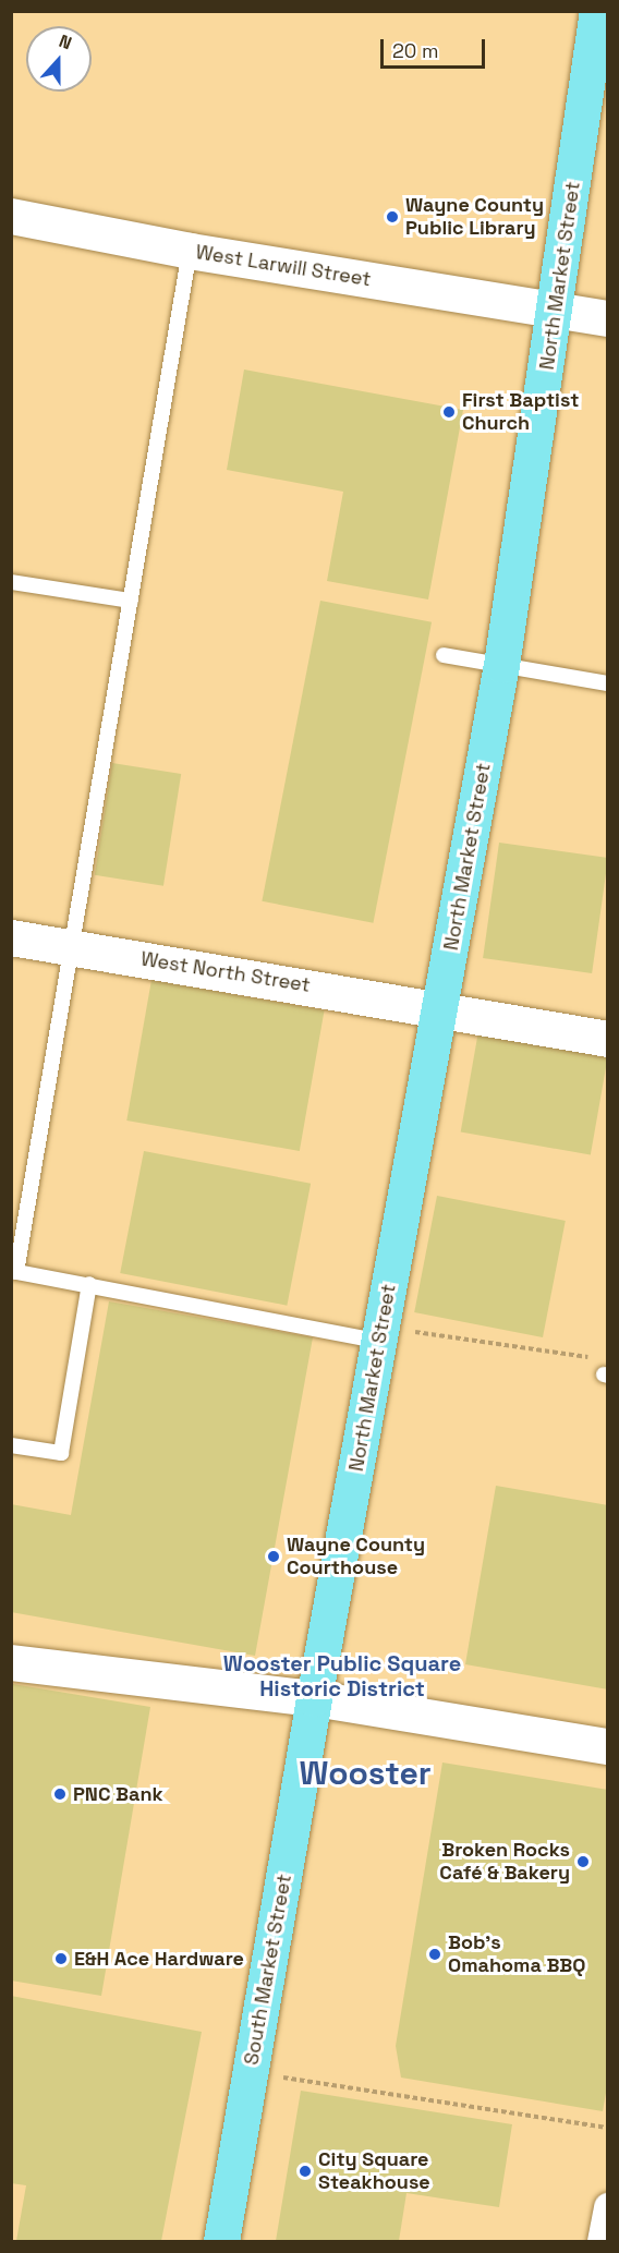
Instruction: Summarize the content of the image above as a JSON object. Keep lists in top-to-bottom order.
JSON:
{
  "streets": {
    "main road": ["North Market Street", "South Market Street"],
    "street": ["West Larwill Street", "West North Street"]
  },
  "crossings": [
    ["West Larwill Street", "North Market Street"],
    ["North Market Street", "West North Street"],
    ["North Market Street", "South Market Street"]
  ],
  "districts": ["Wooster Public Square Historic District", "Wooster"],
  "places": [
    "Wayne County Public Library",
    "First Baptist Church",
    "Wayne County Courthouse",
    "PNC Bank",
    "Broken Rocks Café & Bakery",
    "Bob's Omahoma BBQ",
    "E&H Ace Hardware",
    "City Square Steakhouse"
  ],
  "scale_bar": "20 m",
  "north": "top"
}
